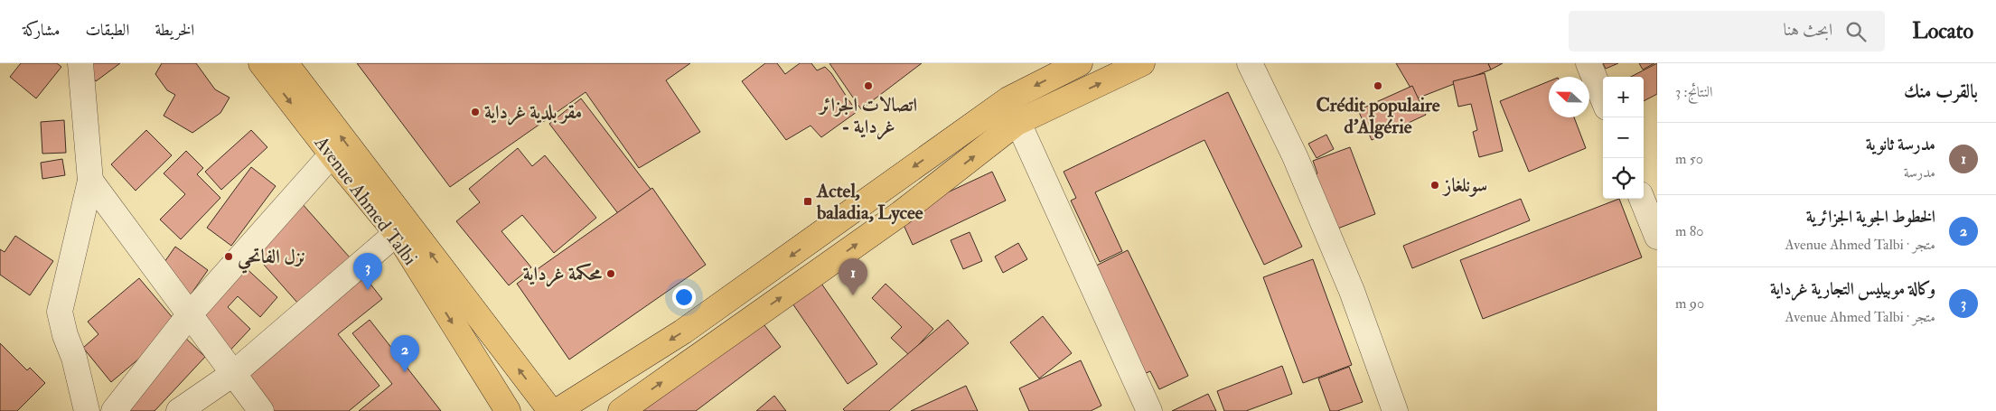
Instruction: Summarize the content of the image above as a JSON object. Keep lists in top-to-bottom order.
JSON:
{
  "streets": {
    "main road": ["Avenue Ahmed Talbi"]
  },
  "places": {
    "other": [
      "اتصالات الجزائر - غرداية",
      "Crédit populaire d'Algérie",
      "مقر بلدية غرداية",
      "سونلغاز",
      "نزل الفاتحي",
      "محكمة غرداية"
    ],
    "transit": ["Actel, baladia, Lycee"]
  },
  "north": "left",
  "page": {
    "header": "Locato",
    "search": "ابحث هنا",
    "nav": ["الخريطة", "الطبقات", "مشاركة"],
    "heading": ["بالقرب منك", "النتائج: 3"],
    "map_buttons": ["+", "−"],
    "list": [
      {
        "mark": "1",
        "name": "مدرسة ثانوية",
        "note": "مدرسة",
        "value": "50 m"
      },
      {
        "mark": "2",
        "name": "الخطوط الجوية الجزائرية",
        "note": "متجر · Avenue Ahmed Talbi",
        "value": "80 m"
      },
      {
        "mark": "3",
        "name": "وكالة موبيليس التجارية غرداية",
        "note": "متجر · Avenue Ahmed Talbi",
        "value": "90 m"
      }
    ],
    "pins": ["3", "1", "2"]
  }
}
